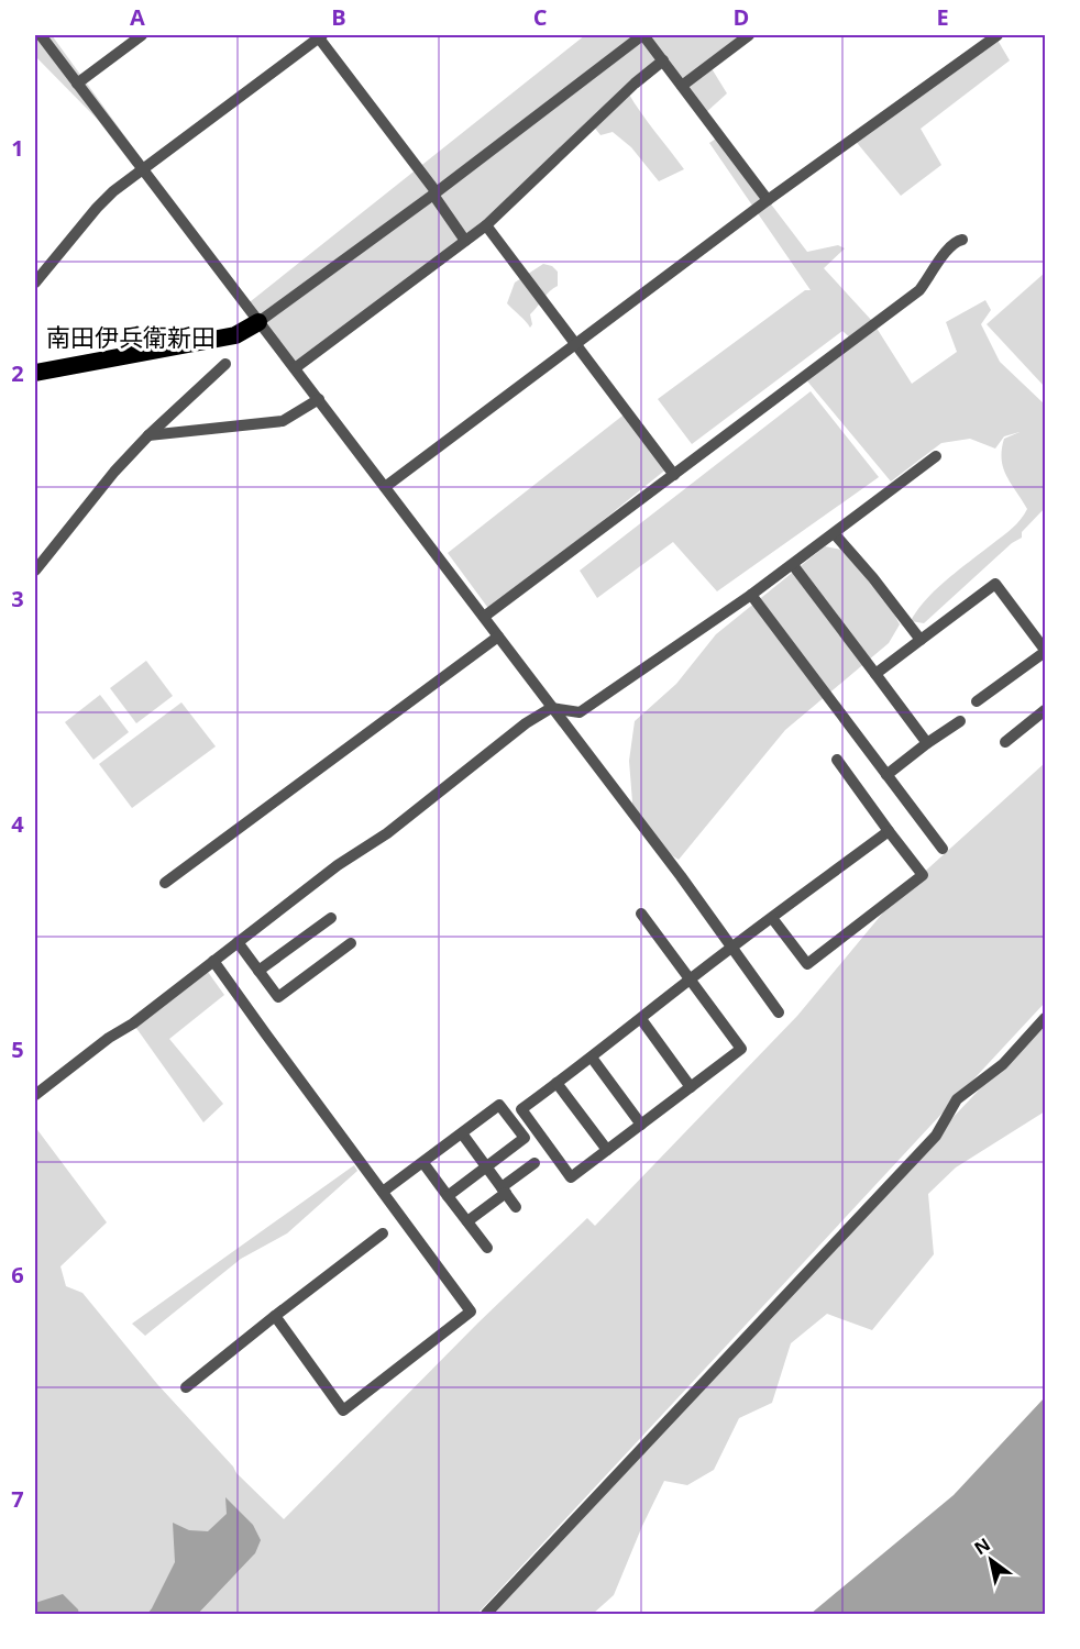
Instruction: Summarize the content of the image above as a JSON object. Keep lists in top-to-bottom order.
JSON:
{
  "districts": ["南田伊兵衛新田"],
  "north": "top left",
  "grid": {
    "columns": [
      "A",
      "B",
      "C",
      "D",
      "E"
    ],
    "rows": [
      "1",
      "2",
      "3",
      "4",
      "5",
      "6",
      "7"
    ]
  }
}
